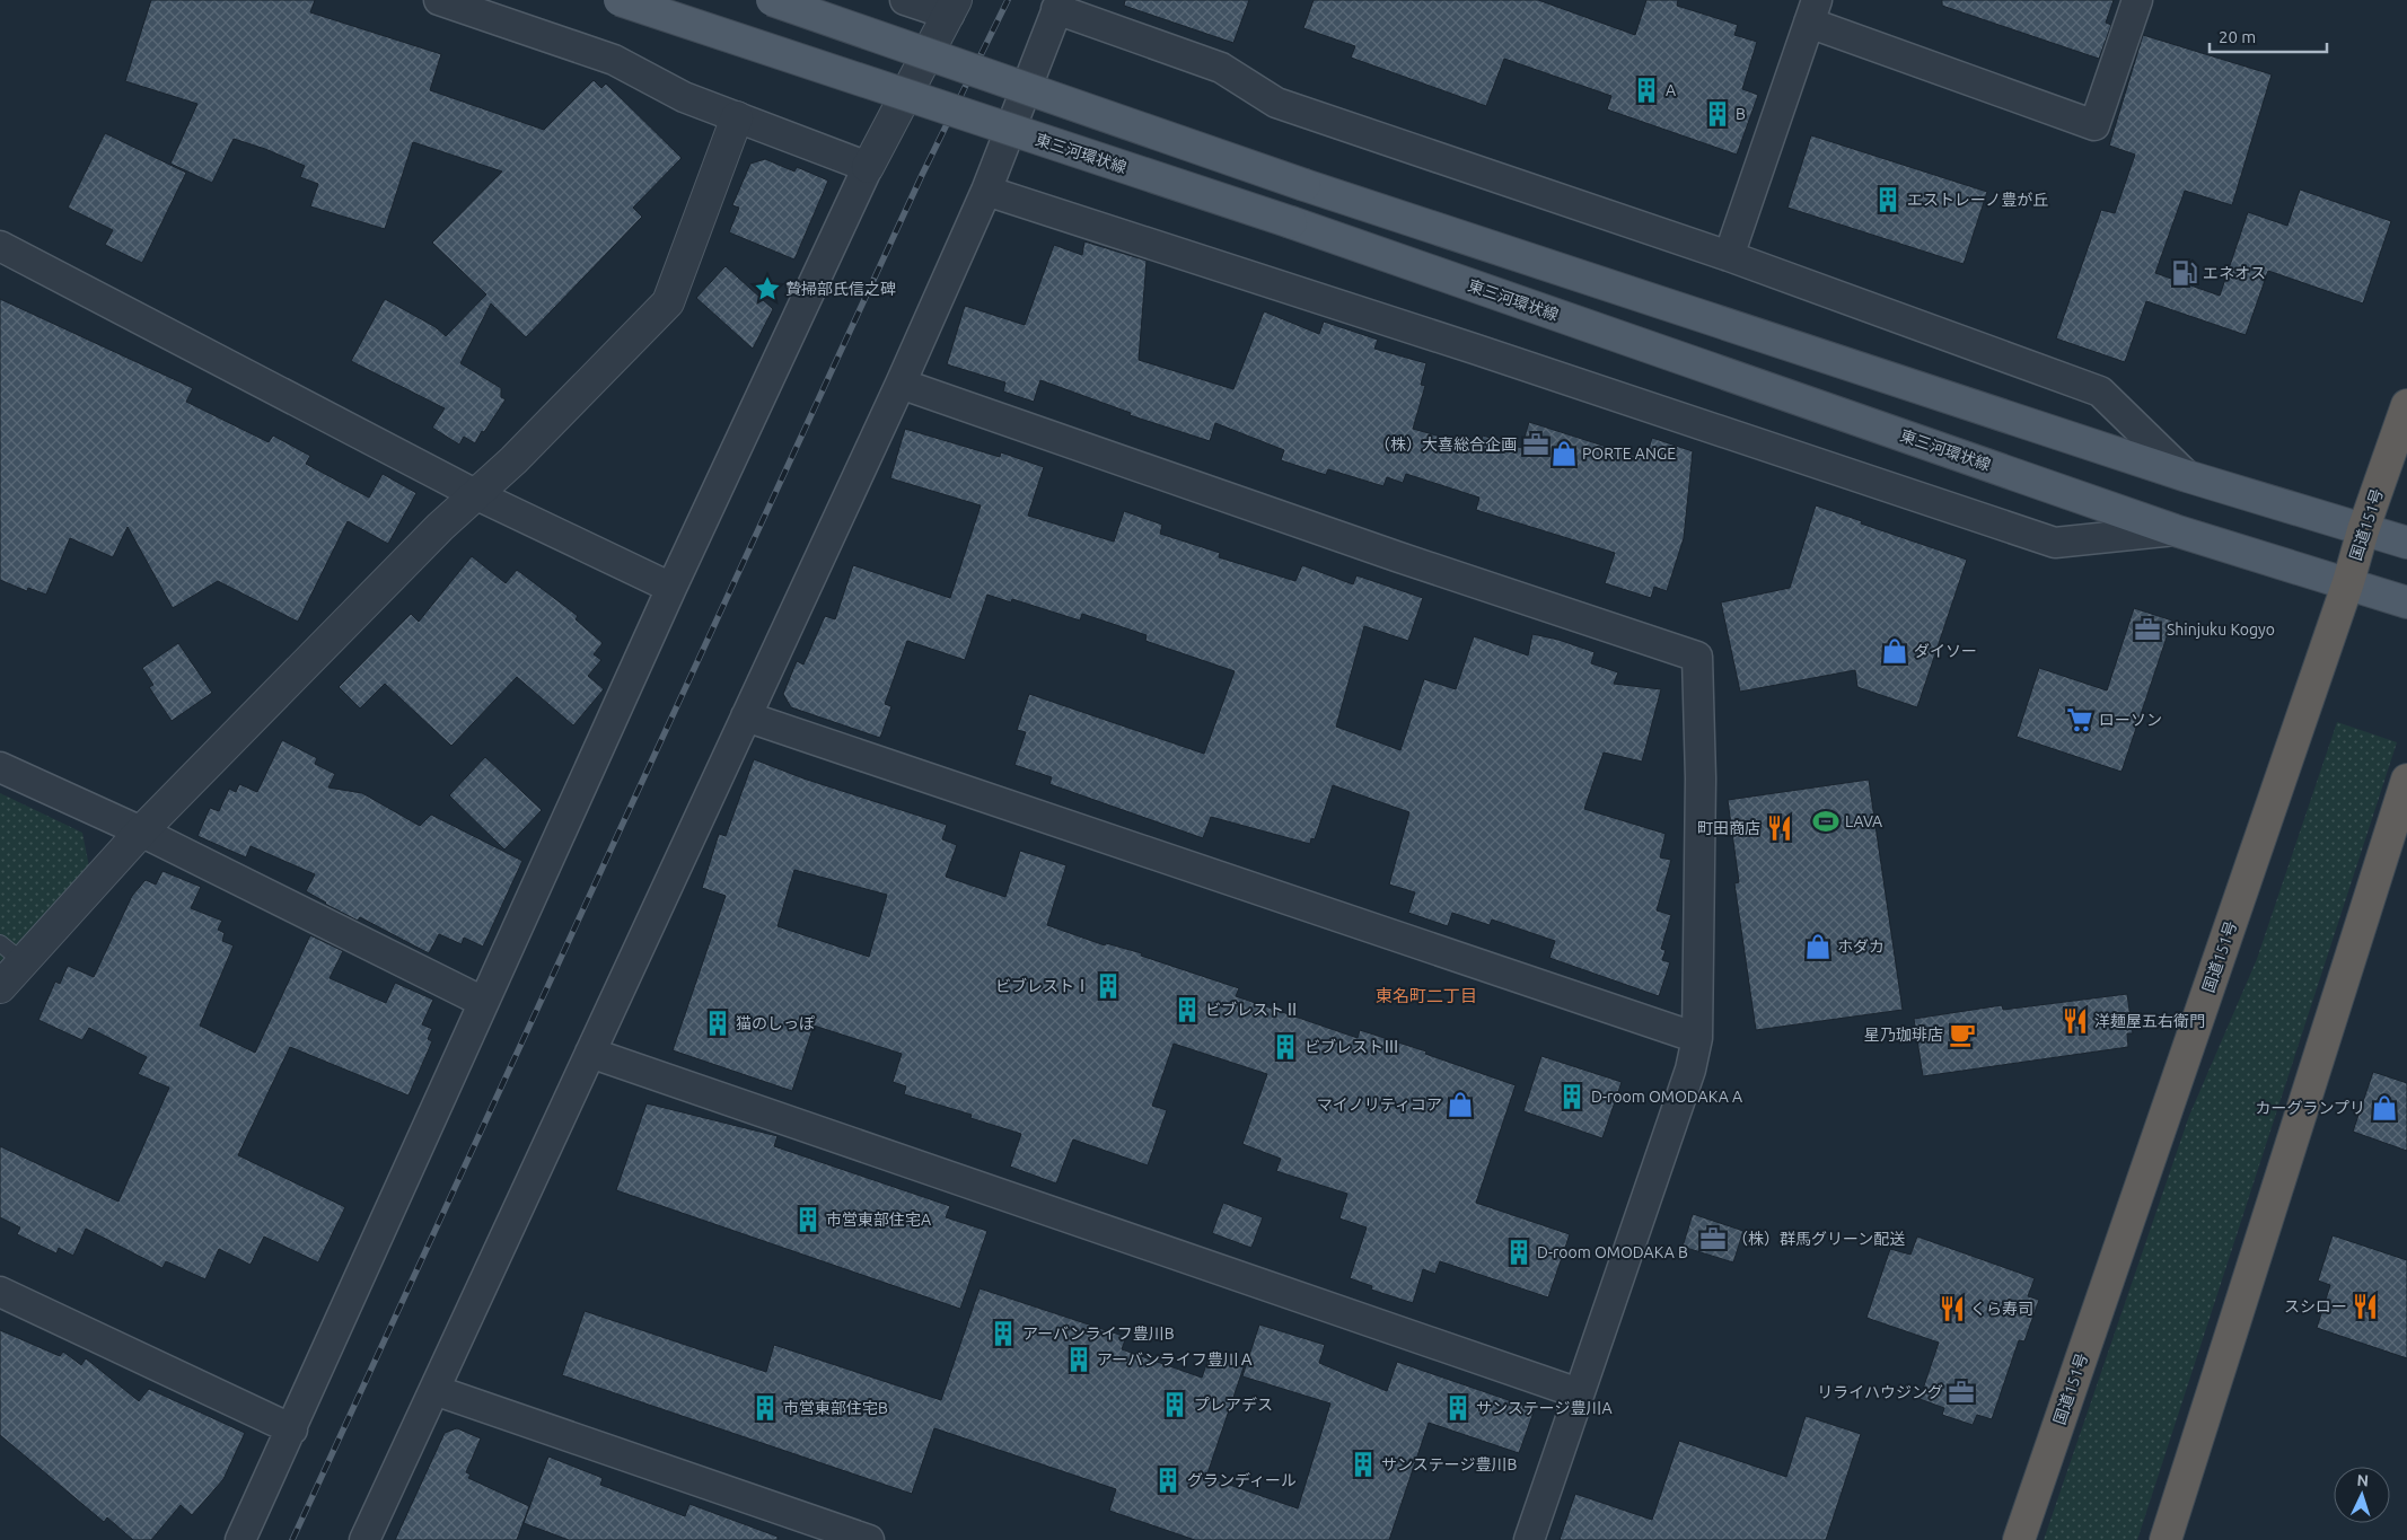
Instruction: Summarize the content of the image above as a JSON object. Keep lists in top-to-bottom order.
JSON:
{
  "streets": {
    "highway": ["国道151号"],
    "main road": ["東三河環状線"]
  },
  "crossings": [
    ["東三河環状線", "国道151号"]
  ],
  "districts": ["東名町二丁目"],
  "places": {
    "building": [
      "A",
      "B",
      "エストレーノ豊が丘",
      "ビブレストⅠ",
      "ビブレストⅡ",
      "猫のしっぽ",
      "ビブレストⅢ",
      "D-room OMODAKA A",
      "市営東部住宅A",
      "D-room OMODAKA B",
      "アーバンライフ豊川B",
      "アーバンライフ豊川Ａ",
      "プレアデス",
      "市営東部住宅B",
      "サンステージ豊川A",
      "サンステージ豊川B",
      "グランディール"
    ],
    "fuel station": ["エネオス"],
    "place": ["贄掃部氏信之碑"],
    "office": [
      "（株）大喜総合企画",
      "Shinjuku Kogyo",
      "（株）群馬グリーン配送",
      "リライハウジング"
    ],
    "shop": [
      "PORTE ANGE",
      "ダイソー",
      "ホダカ",
      "マイノリティコア",
      "カーグランプリ"
    ],
    "supermarket": ["ローソン"],
    "sports": ["LAVA"],
    "restaurant": [
      "町田商店",
      "洋麺屋五右衛門",
      "スシロー",
      "くら寿司"
    ],
    "cafe": ["星乃珈琲店"]
  },
  "scale_bar": "20 m",
  "north": "top"
}
